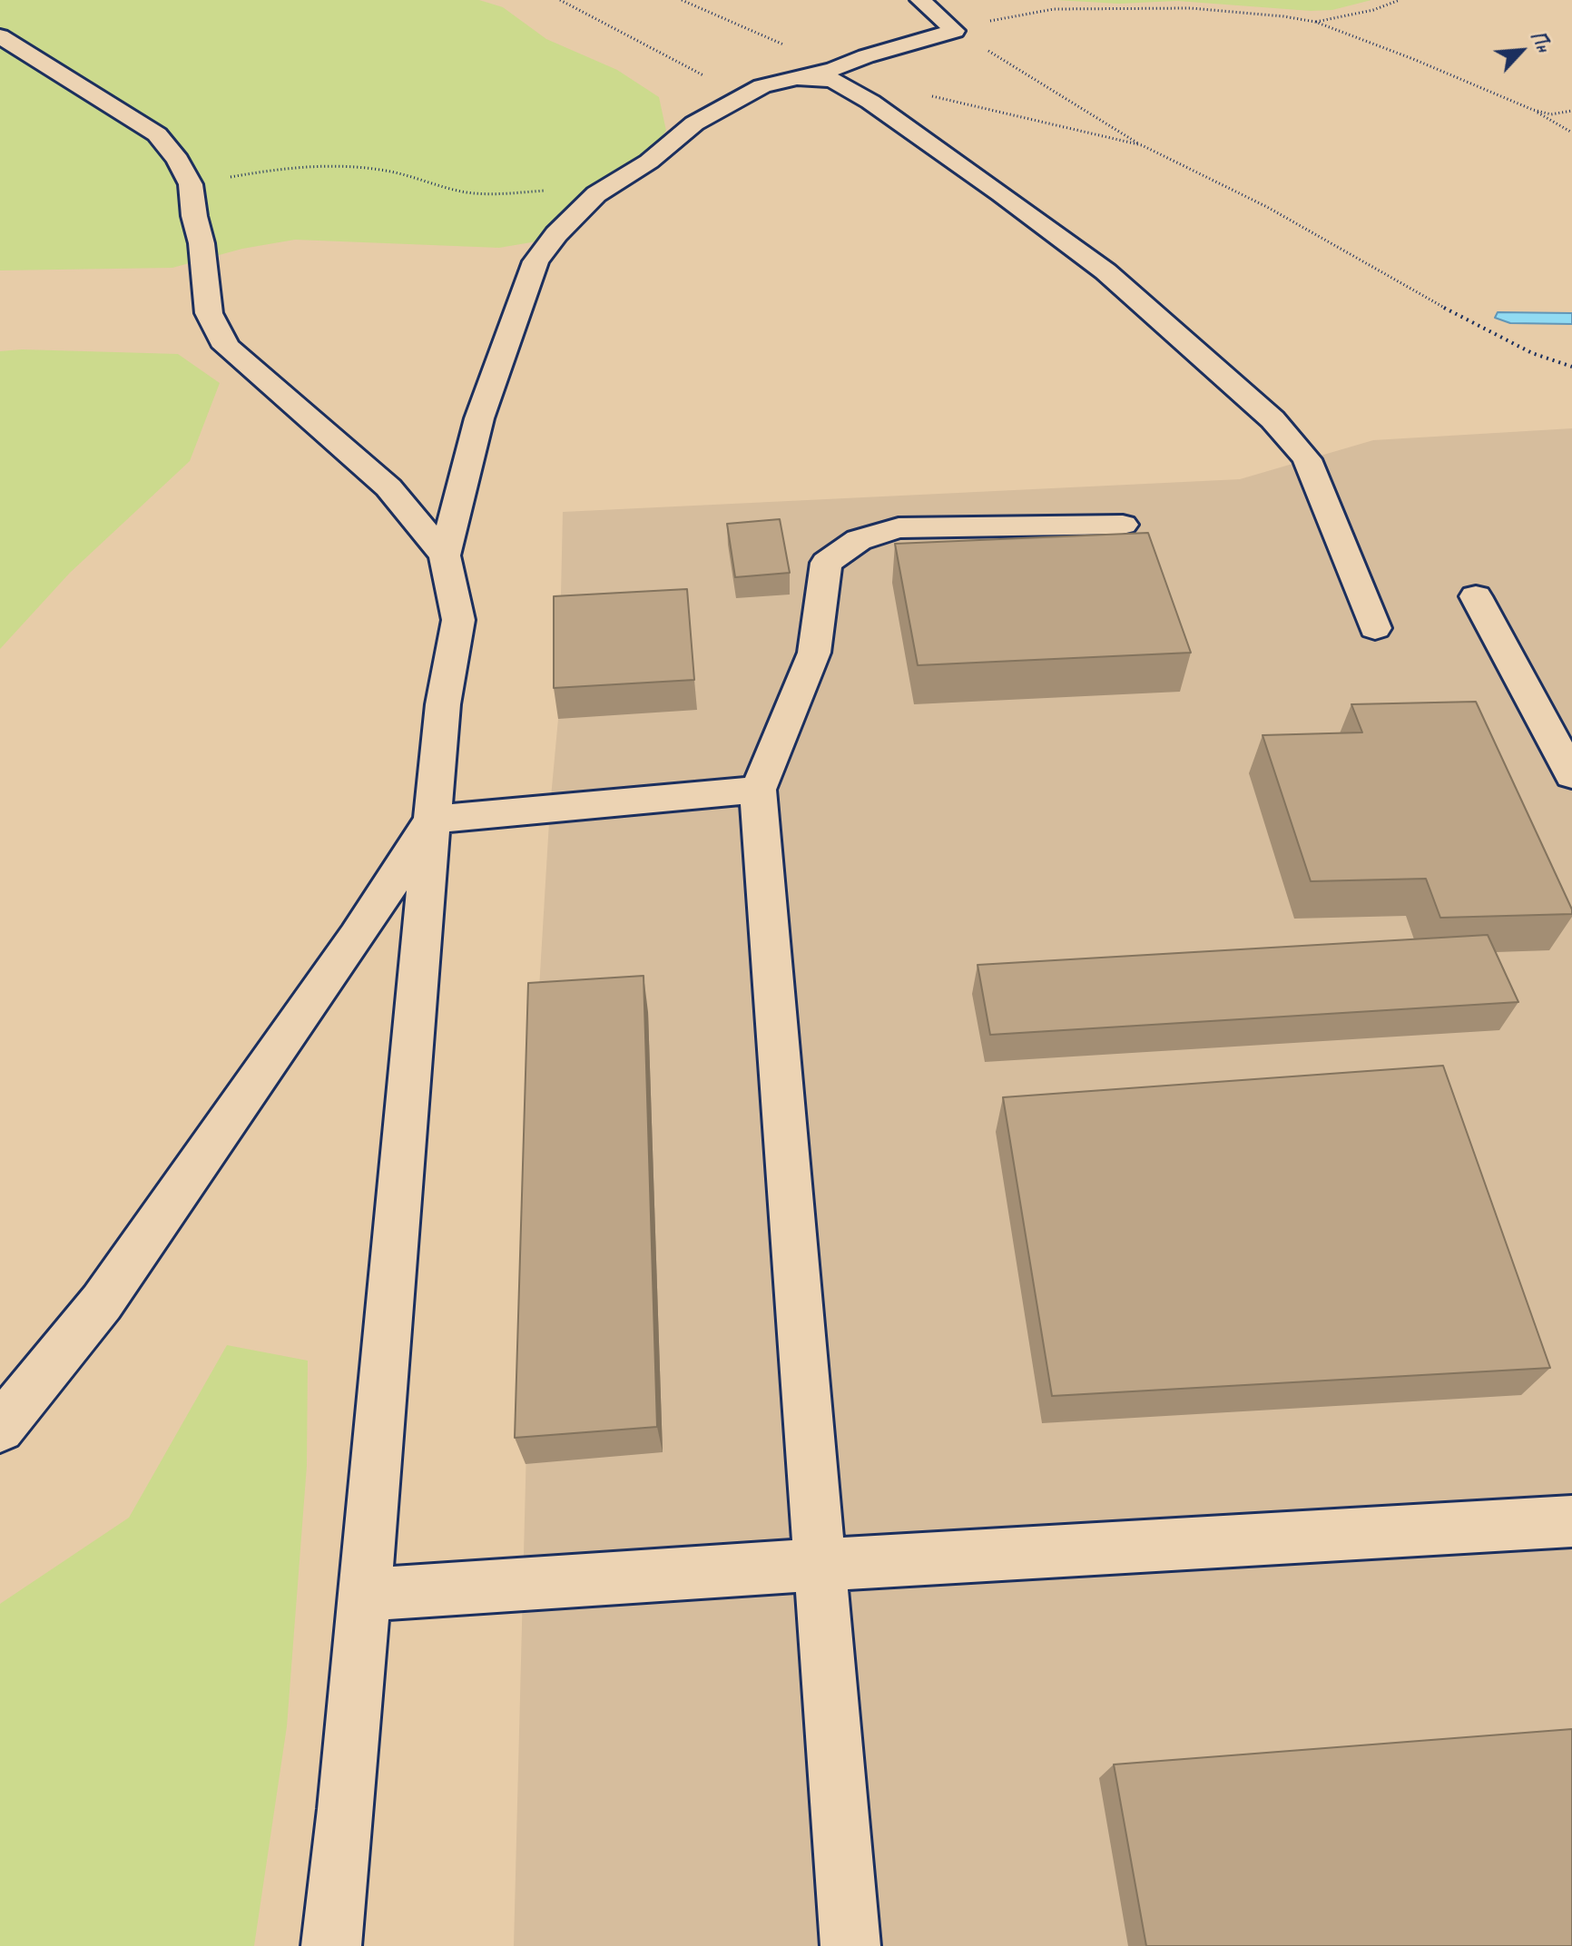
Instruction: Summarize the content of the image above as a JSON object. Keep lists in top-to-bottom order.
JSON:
{
  "north": "top right"
}
